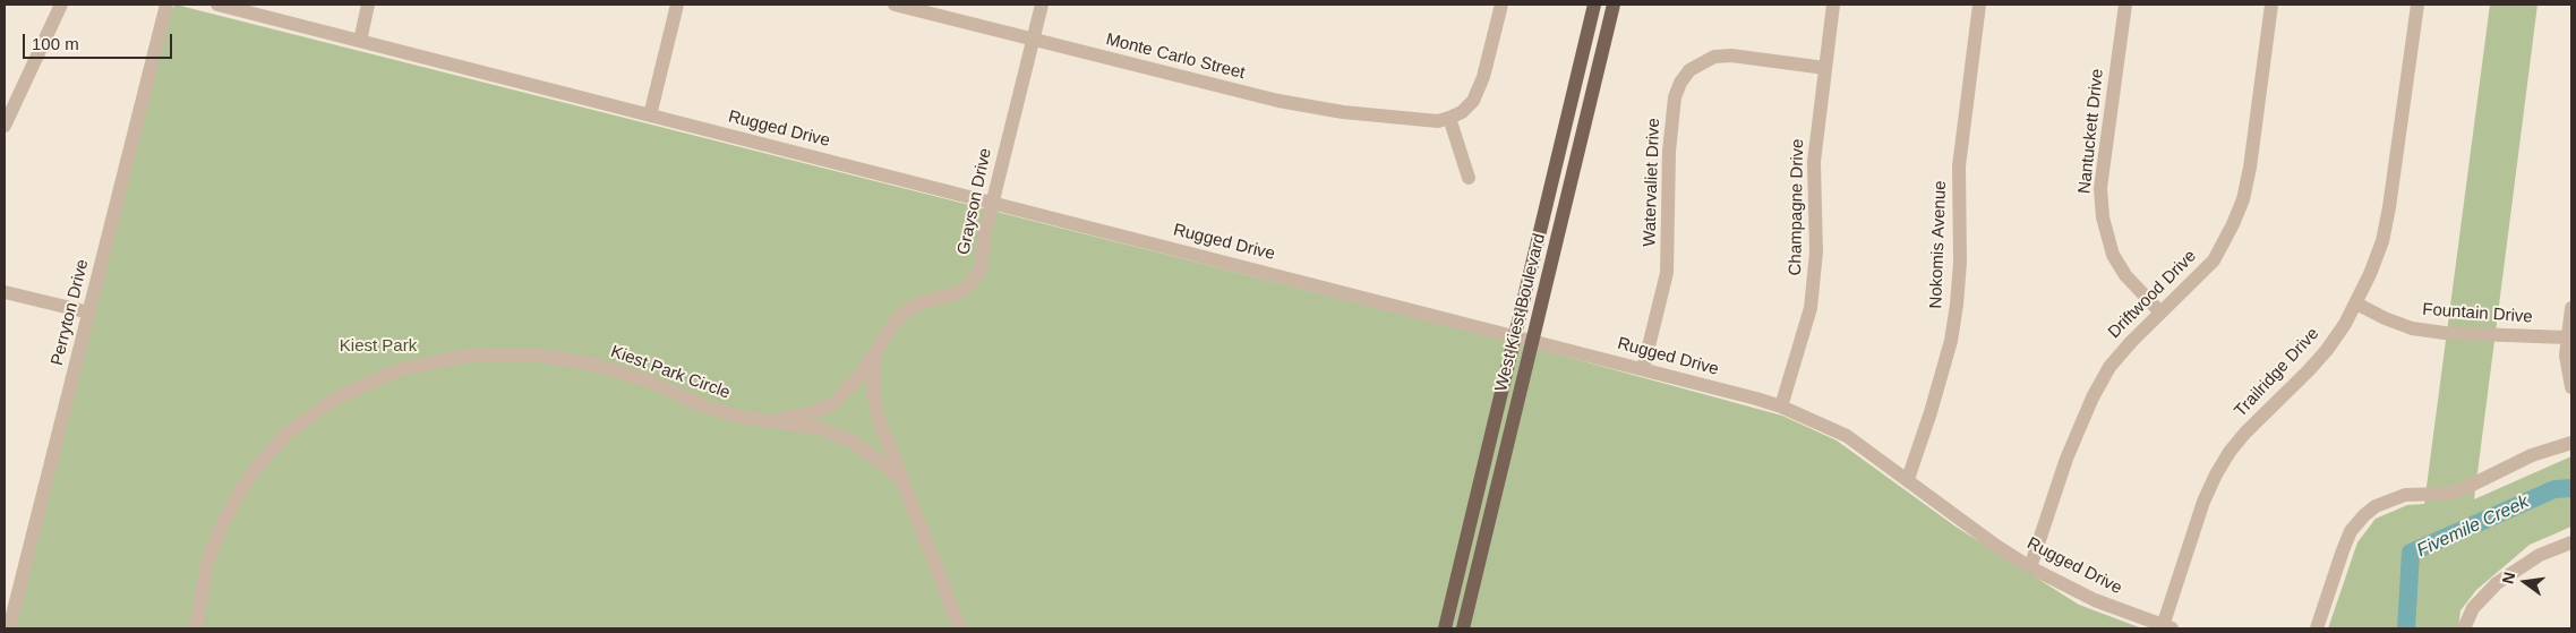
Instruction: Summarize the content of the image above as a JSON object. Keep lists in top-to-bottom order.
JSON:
{
  "streets": {
    "main road": ["West Kiest Boulevard"],
    "street": [
      "Monte Carlo Street",
      "Rugged Drive",
      "Nantuckett Drive",
      "Watervaliet Drive",
      "Grayson Drive",
      "Champagne Drive",
      "Nokomis Avenue",
      "Driftwood Drive",
      "Perryton Drive",
      "Fountain Drive",
      "Kiest Park Circle",
      "Trailridge Drive"
    ]
  },
  "crossings": [
    ["Monte Carlo Street", "Grayson Drive"],
    ["Rugged Drive", "Watervaliet Drive"],
    ["Rugged Drive", "Grayson Drive"],
    ["Rugged Drive", "Champagne Drive"],
    ["Rugged Drive", "Nokomis Avenue"],
    ["Rugged Drive", "Driftwood Drive"],
    ["Rugged Drive", "West Kiest Boulevard"],
    ["Rugged Drive", "Trailridge Drive"],
    ["Nantuckett Drive", "Driftwood Drive"],
    ["Watervaliet Drive", "Champagne Drive"],
    ["Grayson Drive", "Kiest Park Circle"],
    ["Fountain Drive", "Trailridge Drive"]
  ],
  "water": ["Fivemile Creek"],
  "parks": ["Kiest Park"],
  "scale_bar": "100 m",
  "north": "left"
}
